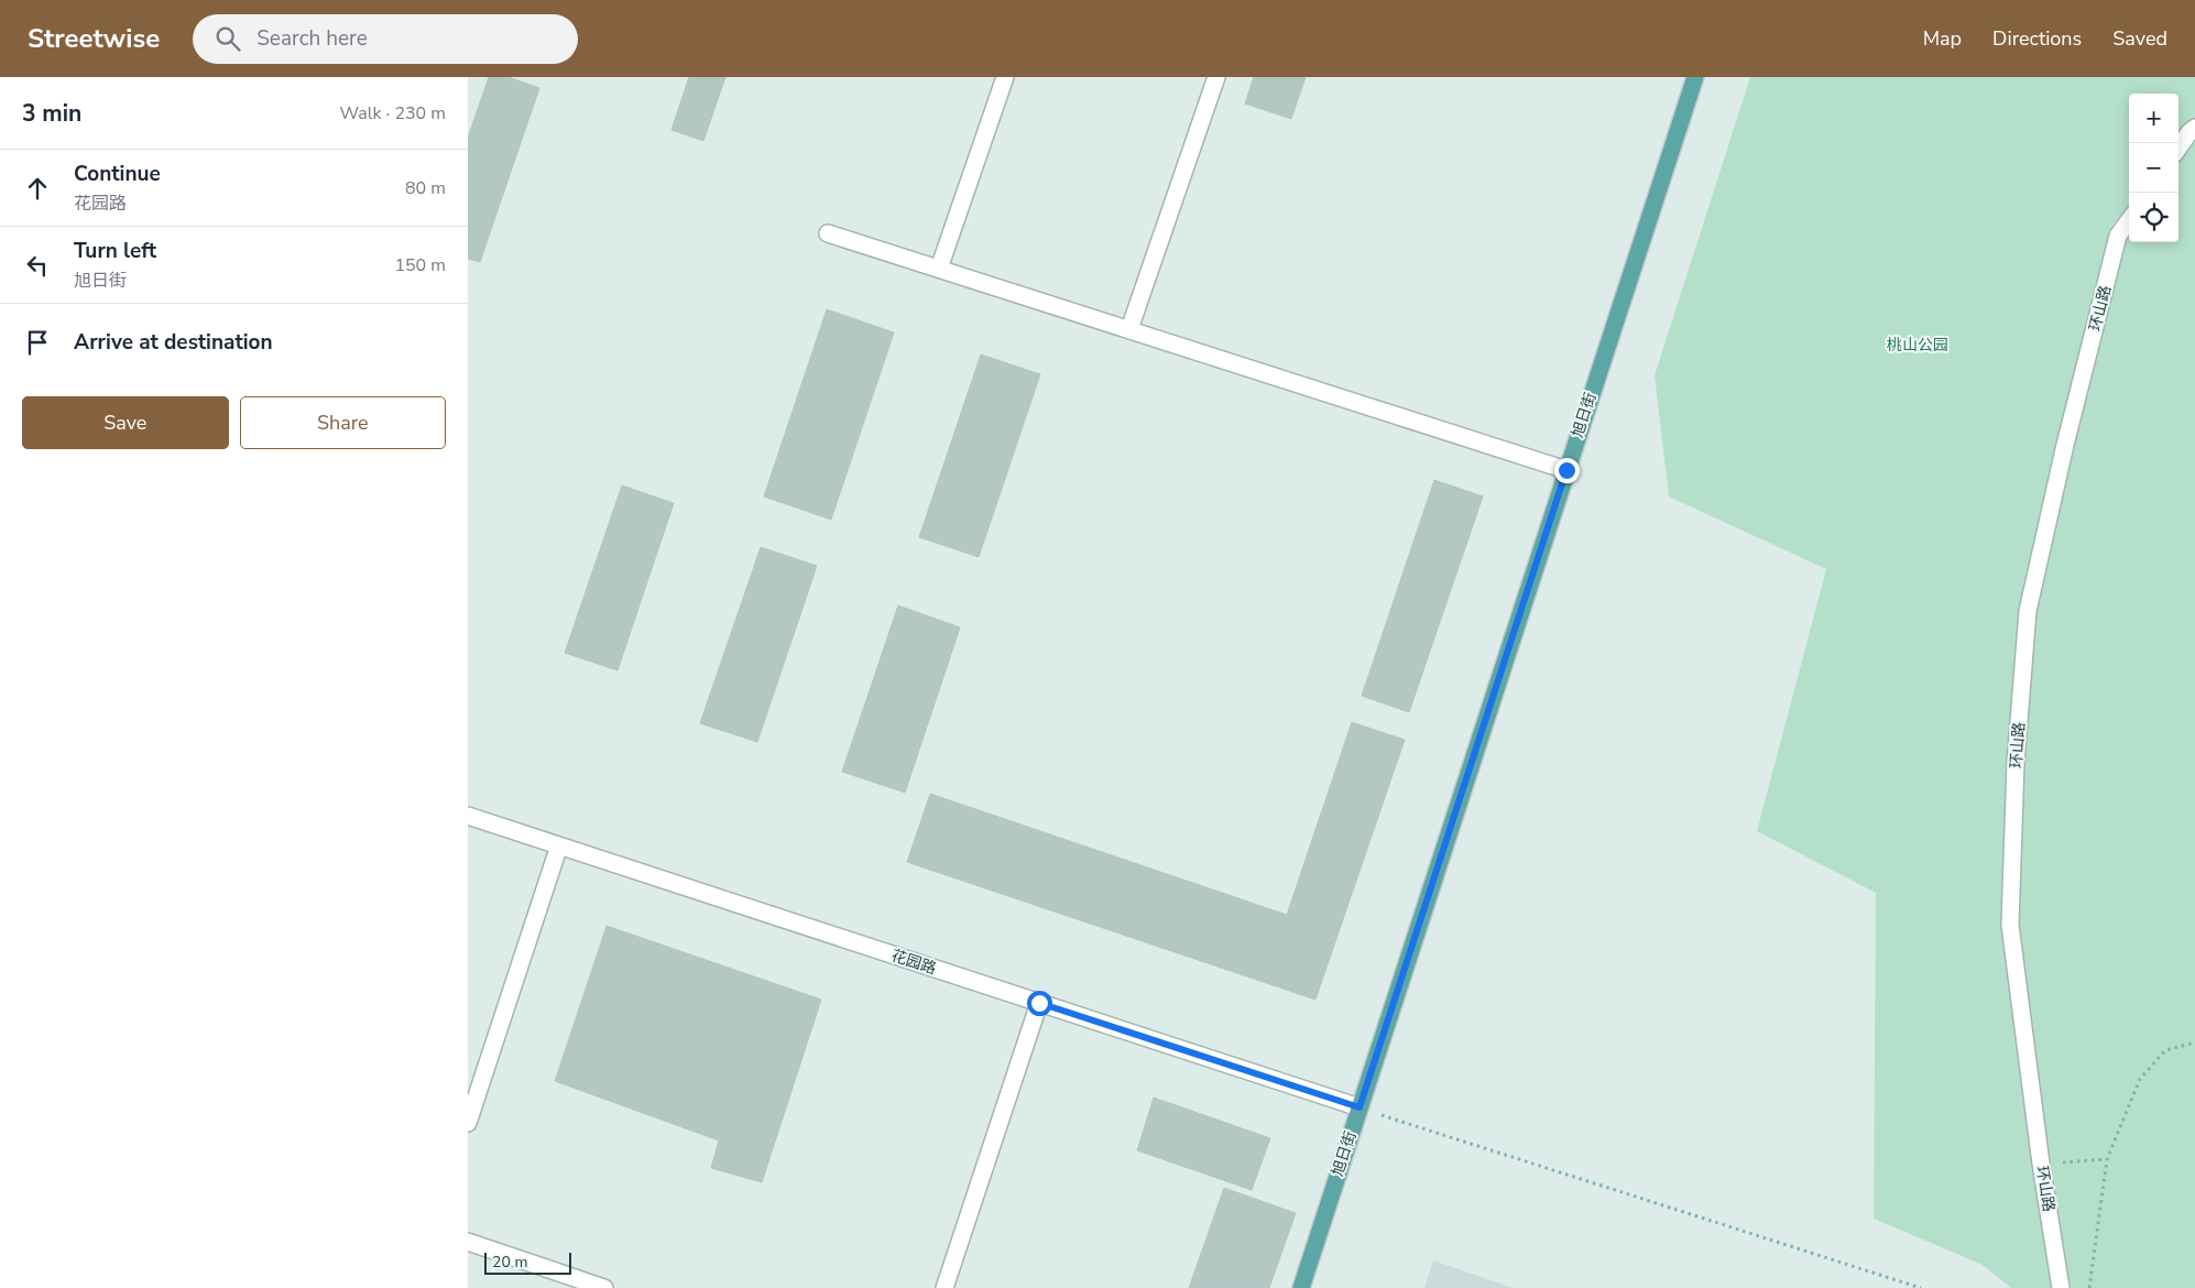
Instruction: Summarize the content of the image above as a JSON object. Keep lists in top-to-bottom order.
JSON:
{
  "streets": {
    "main road": ["旭日街"],
    "street": ["环山路", "花园路"]
  },
  "crossings": [
    ["旭日街", "花园路"]
  ],
  "parks": ["桃山公园"],
  "scale_bar": "20 m",
  "page": {
    "header": "Streetwise",
    "search": "Search here",
    "nav": ["Map", "Directions", "Saved"],
    "heading": ["3 min", "Walk · 230 m"],
    "map_buttons": ["+", "−"],
    "list": [
      ["Continue", "花园路", "80 m"],
      ["Turn left", "旭日街", "150 m"],
      "Arrive at destination"
    ],
    "buttons": ["Save", "Share"],
    "scale": "20 m"
  }
}
